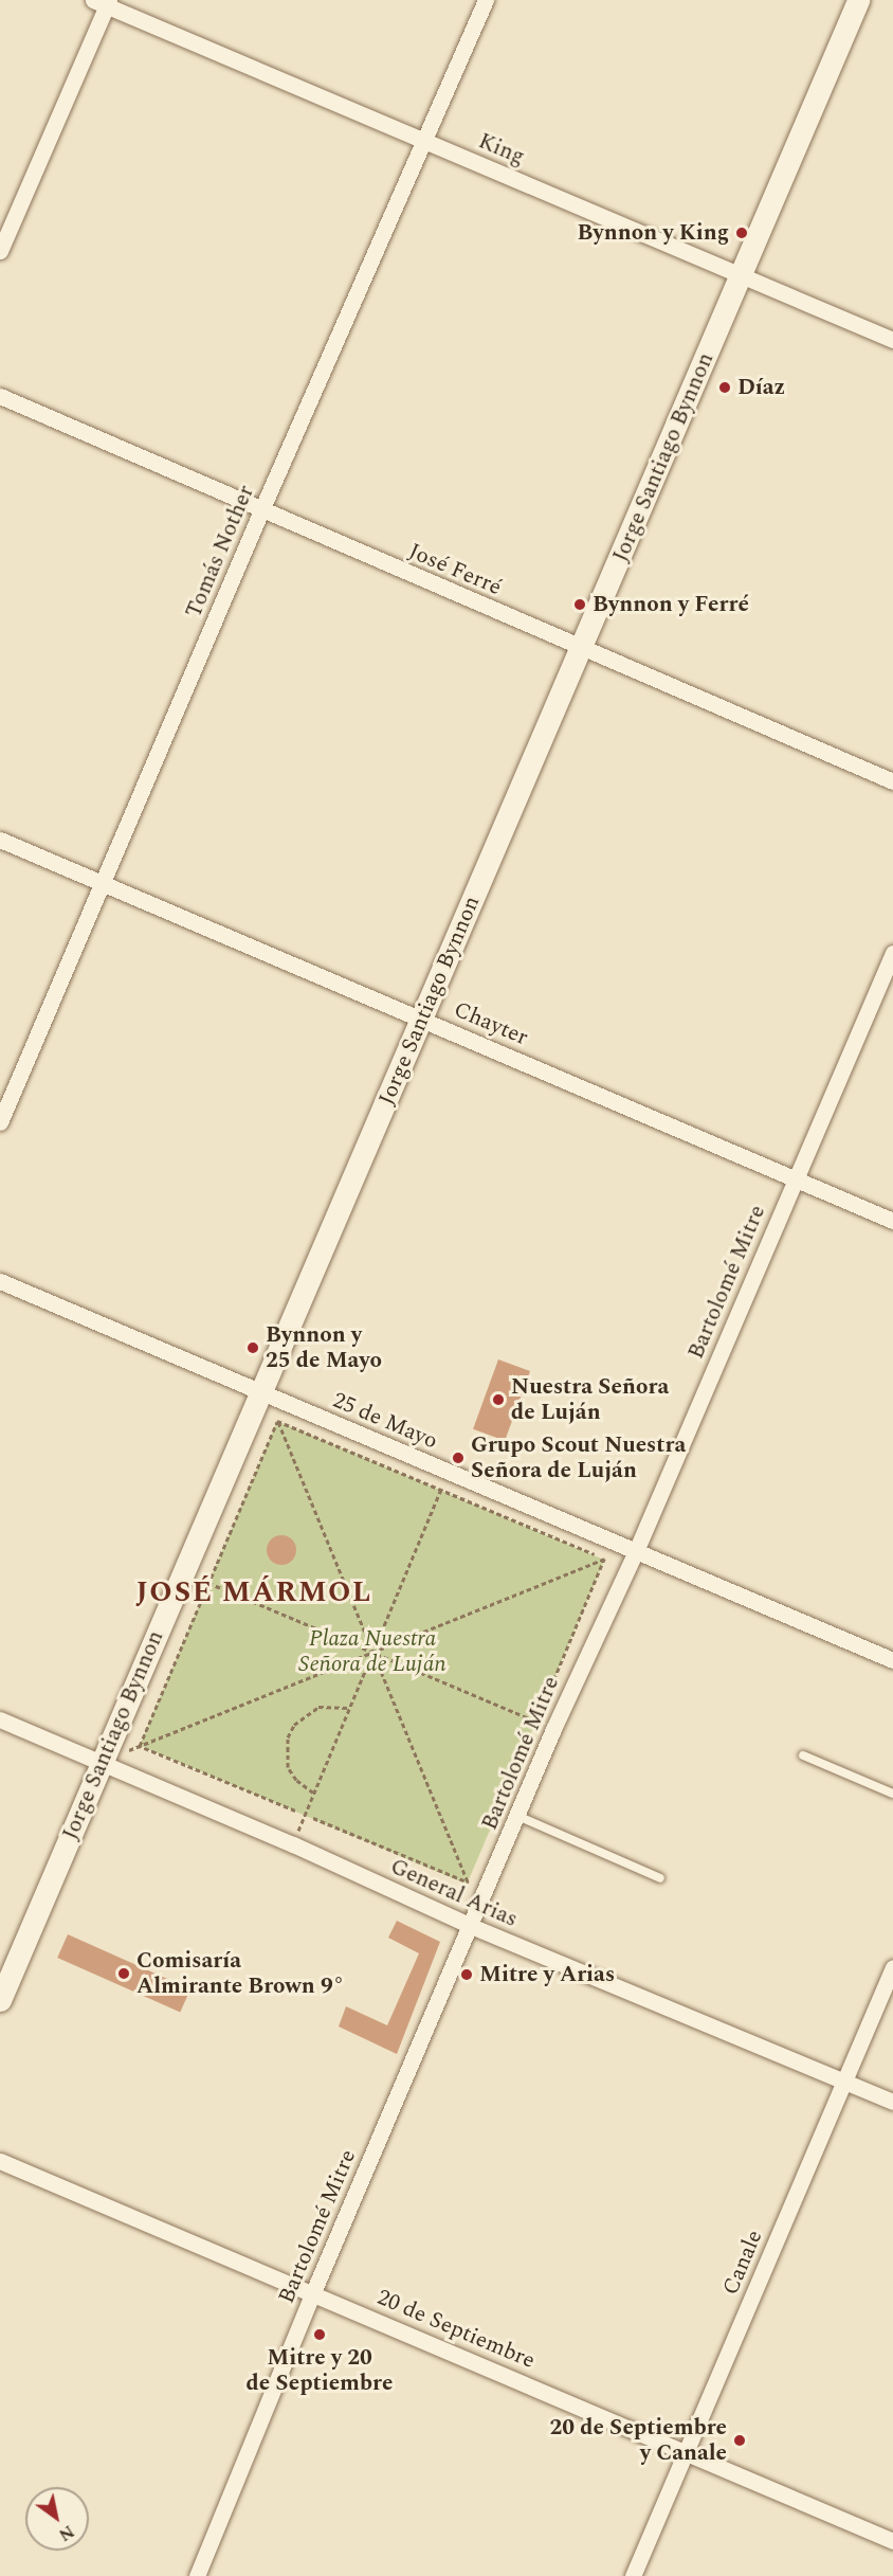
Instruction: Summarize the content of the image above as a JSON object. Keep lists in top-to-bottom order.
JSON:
{
  "streets": {
    "street": [
      "King",
      "Jorge Santiago Bynnon",
      "Tomás Nother",
      "José Ferré",
      "Chayter",
      "Bartolomé Mitre",
      "25 de Mayo",
      "General Arias",
      "Canale",
      "20 de Septiembre"
    ]
  },
  "crossings": [
    ["King", "Jorge Santiago Bynnon"],
    ["King", "Tomás Nother"],
    ["Jorge Santiago Bynnon", "José Ferré"],
    ["Jorge Santiago Bynnon", "Chayter"],
    ["Jorge Santiago Bynnon", "25 de Mayo"],
    ["Jorge Santiago Bynnon", "General Arias"],
    ["Tomás Nother", "José Ferré"],
    ["Tomás Nother", "Chayter"],
    ["Chayter", "Bartolomé Mitre"],
    ["Bartolomé Mitre", "25 de Mayo"],
    ["Bartolomé Mitre", "General Arias"],
    ["Bartolomé Mitre", "20 de Septiembre"],
    ["General Arias", "Canale"],
    ["Canale", "20 de Septiembre"]
  ],
  "districts": ["JOSÉ MÁRMOL"],
  "parks": ["Plaza Nuestra Señora de Luján"],
  "places": [
    "Bynnon y King",
    "Díaz",
    "Bynnon y Ferré",
    "Bynnon y 25 de Mayo",
    "Nuestra Señora de Luján",
    "Grupo Scout Nuestra Señora de Luján",
    "Comisaría Almirante Brown 9°",
    "Mitre y Arias",
    "Mitre y 20 de Septiembre",
    "20 de Septiembre y Canale"
  ],
  "north": "bottom right"
}
